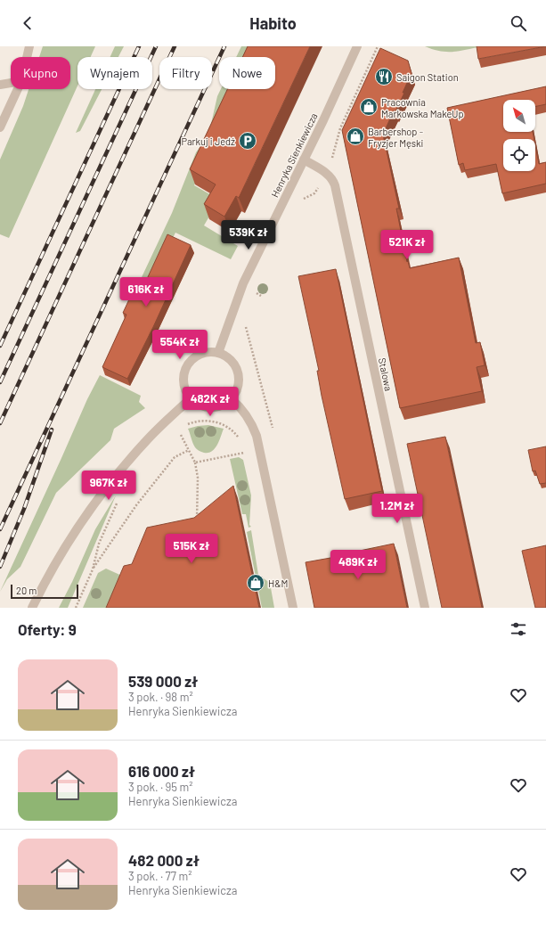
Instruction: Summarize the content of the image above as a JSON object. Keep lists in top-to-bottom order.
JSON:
{
  "streets": {
    "street": ["Henryka Sienkiewicza", "Stalowa"]
  },
  "crossings": [
    ["Henryka Sienkiewicza", "Stalowa"]
  ],
  "places": {
    "restaurant": ["Saigon Station"],
    "shop": ["Pracownia Markowska MakeUp", "Barbershop - Fryzjer Męski", "H&M"],
    "parking": ["Parkuj i Jedź"]
  },
  "scale_bar": "20 m",
  "north": "top left",
  "page": {
    "header": "Habito",
    "chip": [
      "Kupno",
      "Wynajem",
      "Filtry",
      "Nowe"
    ],
    "price": [
      "539K zł",
      "521K zł",
      "616K zł",
      "554K zł",
      "482K zł",
      "967K zł",
      "1.2M zł",
      "515K zł",
      "489K zł"
    ],
    "scale": "20 m",
    "heading": "Oferty: 9",
    "list": [
      {
        "name": "539 000 zł",
        "note": "3 pok. · 98 m² · Henryka Sienkiewicza"
      },
      {
        "name": "616 000 zł",
        "note": "3 pok. · 95 m² · Henryka Sienkiewicza"
      },
      {
        "name": "482 000 zł",
        "note": "3 pok. · 77 m² · Henryka Sienkiewicza"
      }
    ]
  }
}
